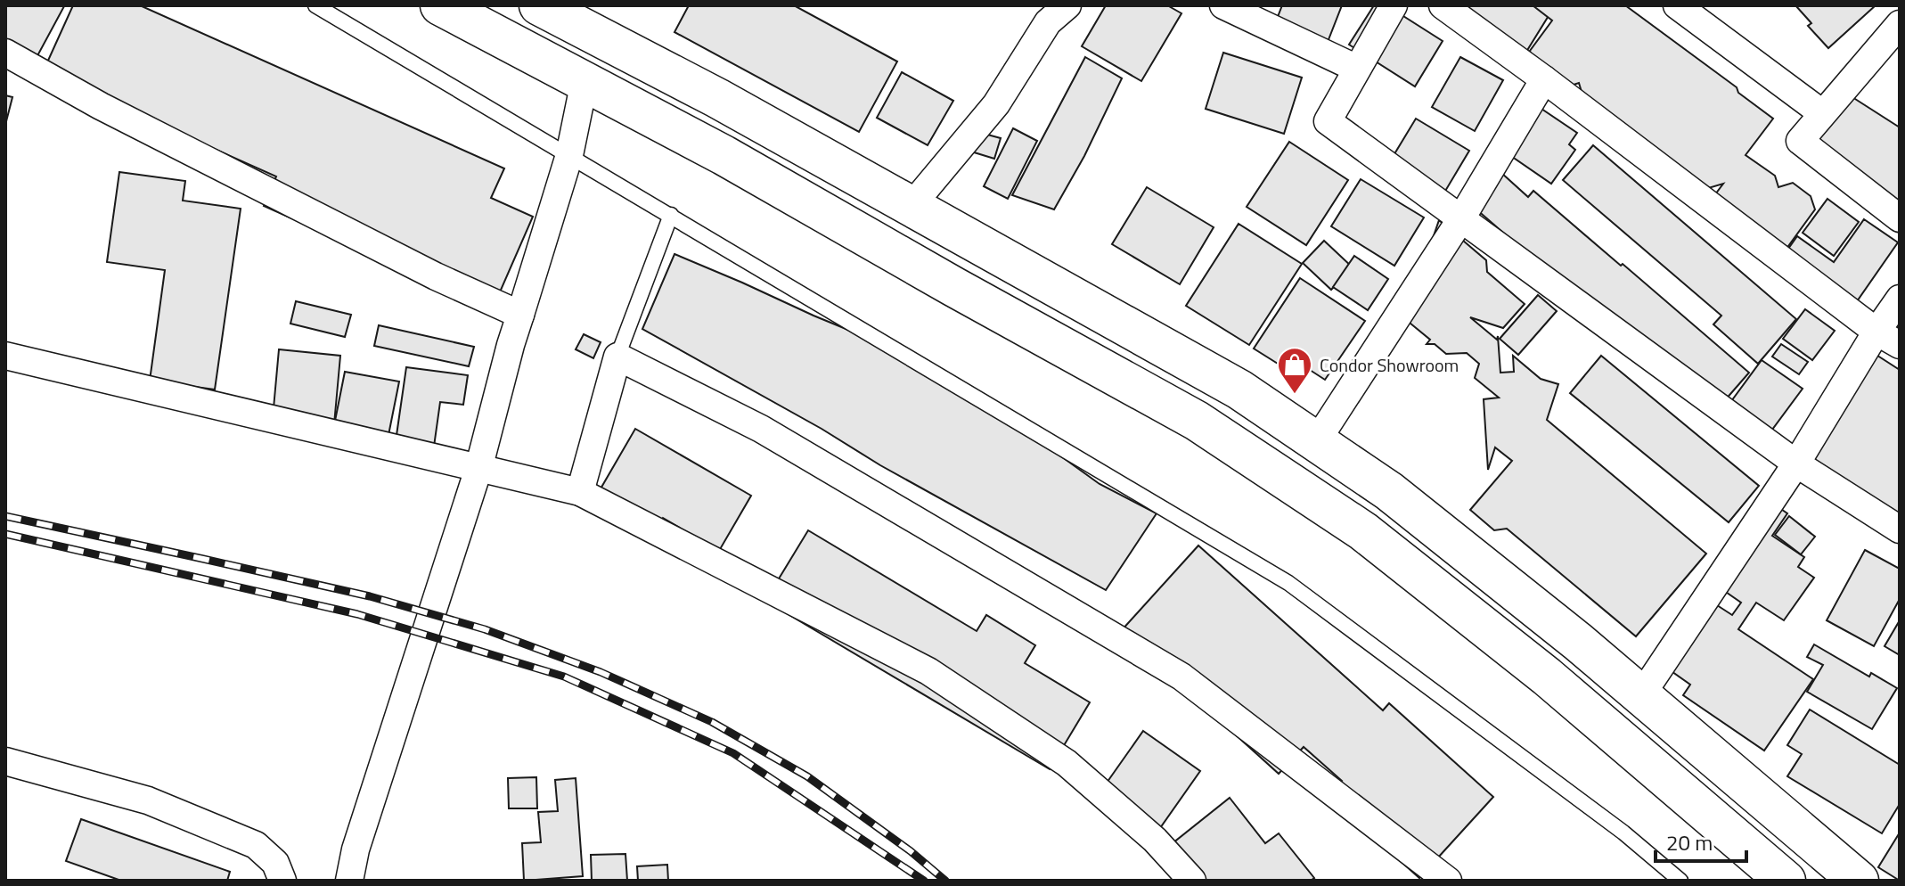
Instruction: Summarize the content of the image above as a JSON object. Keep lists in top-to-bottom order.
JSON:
{
  "places": {
    "shop": ["Condor Showroom"]
  },
  "scale_bar": "20 m"
}
